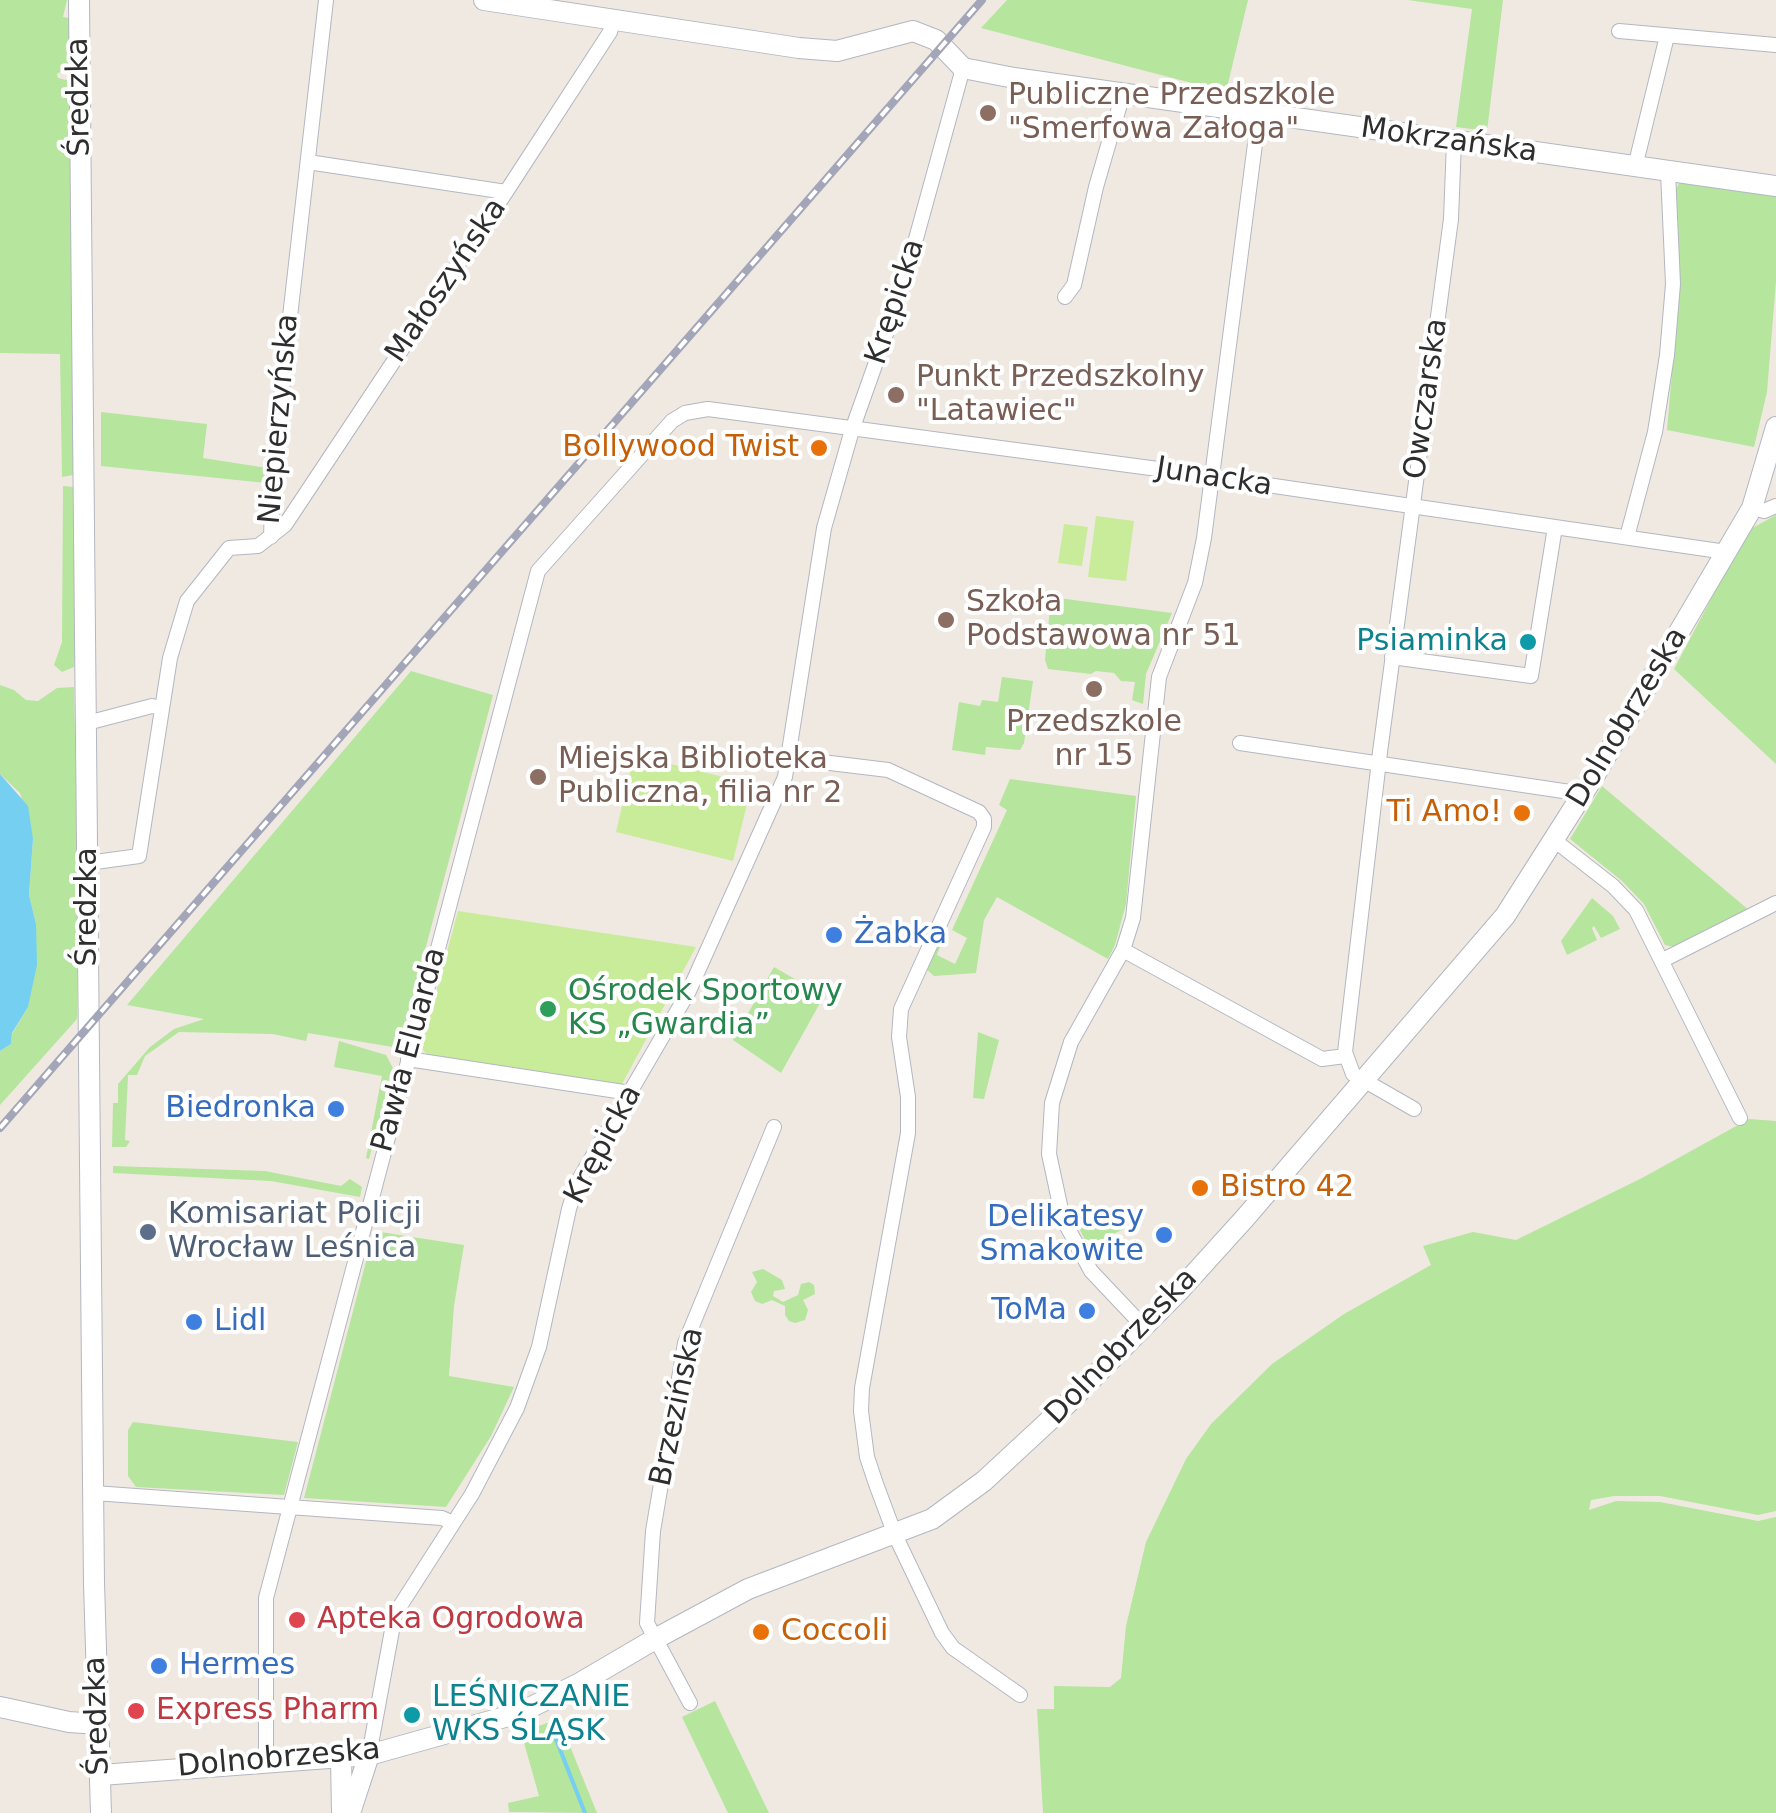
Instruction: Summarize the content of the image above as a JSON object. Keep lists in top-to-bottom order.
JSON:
{
  "streets": {
    "street": [
      "Średzka",
      "Mokrzańska",
      "Małoszyńska",
      "Krępicka",
      "Owczarska",
      "Niepierzyńska",
      "Junacka",
      "Dolnobrzeska",
      "Pawła Eluarda",
      "Brzezińska"
    ]
  },
  "crossings": [
    ["Średzka", "Niepierzyńska"],
    ["Średzka", "Dolnobrzeska"],
    ["Mokrzańska", "Krępicka"],
    ["Mokrzańska", "Owczarska"],
    ["Małoszyńska", "Niepierzyńska"],
    ["Krępicka", "Junacka"],
    ["Krępicka", "Dolnobrzeska"],
    ["Owczarska", "Junacka"],
    ["Junacka", "Dolnobrzeska"],
    ["Junacka", "Pawła Eluarda"],
    ["Dolnobrzeska", "Pawła Eluarda"],
    ["Dolnobrzeska", "Brzezińska"]
  ],
  "places": [
    "Publiczne Przedszkole \"Smerfowa Załoga\"",
    "Punkt Przedszkolny \"Latawiec\"",
    "Bollywood Twist",
    "Szkoła Podstawowa nr 51",
    "Psiaminka",
    "Przedszkole nr 15",
    "Miejska Biblioteka Publiczna, filia nr 2",
    "Ti Amo!",
    "Żabka",
    "Ośrodek Sportowy KS „Gwardia”",
    "Biedronka",
    "Bistro 42",
    "Komisariat Policji Wrocław Leśnica",
    "Delikatesy Smakowite",
    "ToMa",
    "Lidl",
    "Apteka Ogrodowa",
    "Coccoli",
    "Hermes",
    "Express Pharm",
    "LEŚNICZANIE WKS ŚLĄSK"
  ]
}
